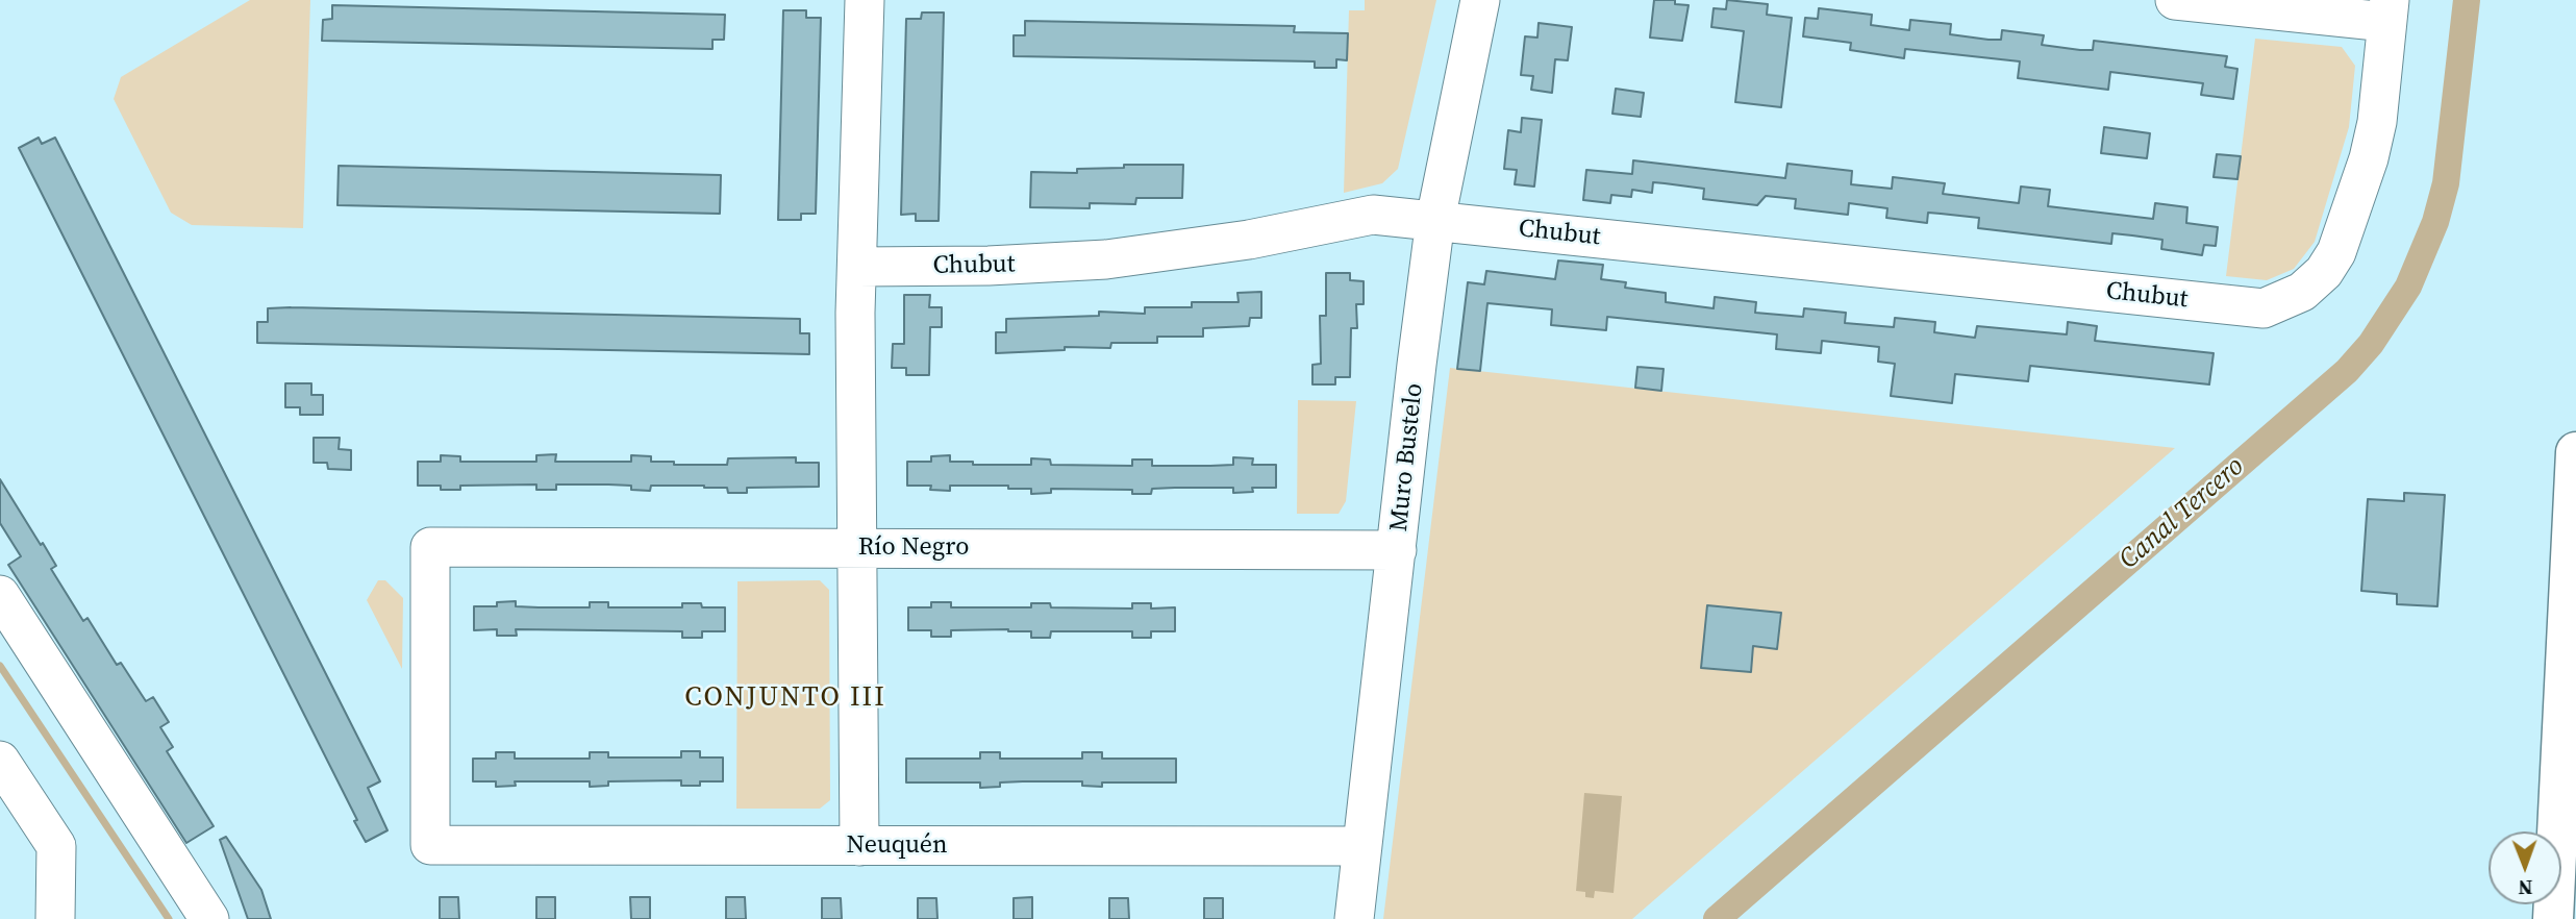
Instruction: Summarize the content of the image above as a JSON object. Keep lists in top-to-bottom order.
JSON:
{
  "streets": {
    "street": [
      "Chubut",
      "Muro Bustelo",
      "Río Negro",
      "Neuquén"
    ]
  },
  "crossings": [
    ["Chubut", "Muro Bustelo"],
    ["Muro Bustelo", "Río Negro"],
    ["Muro Bustelo", "Neuquén"],
    ["Río Negro", "Neuquén"]
  ],
  "districts": ["CONJUNTO III"],
  "water": ["Canal Tercero"],
  "north": "bottom"
}
